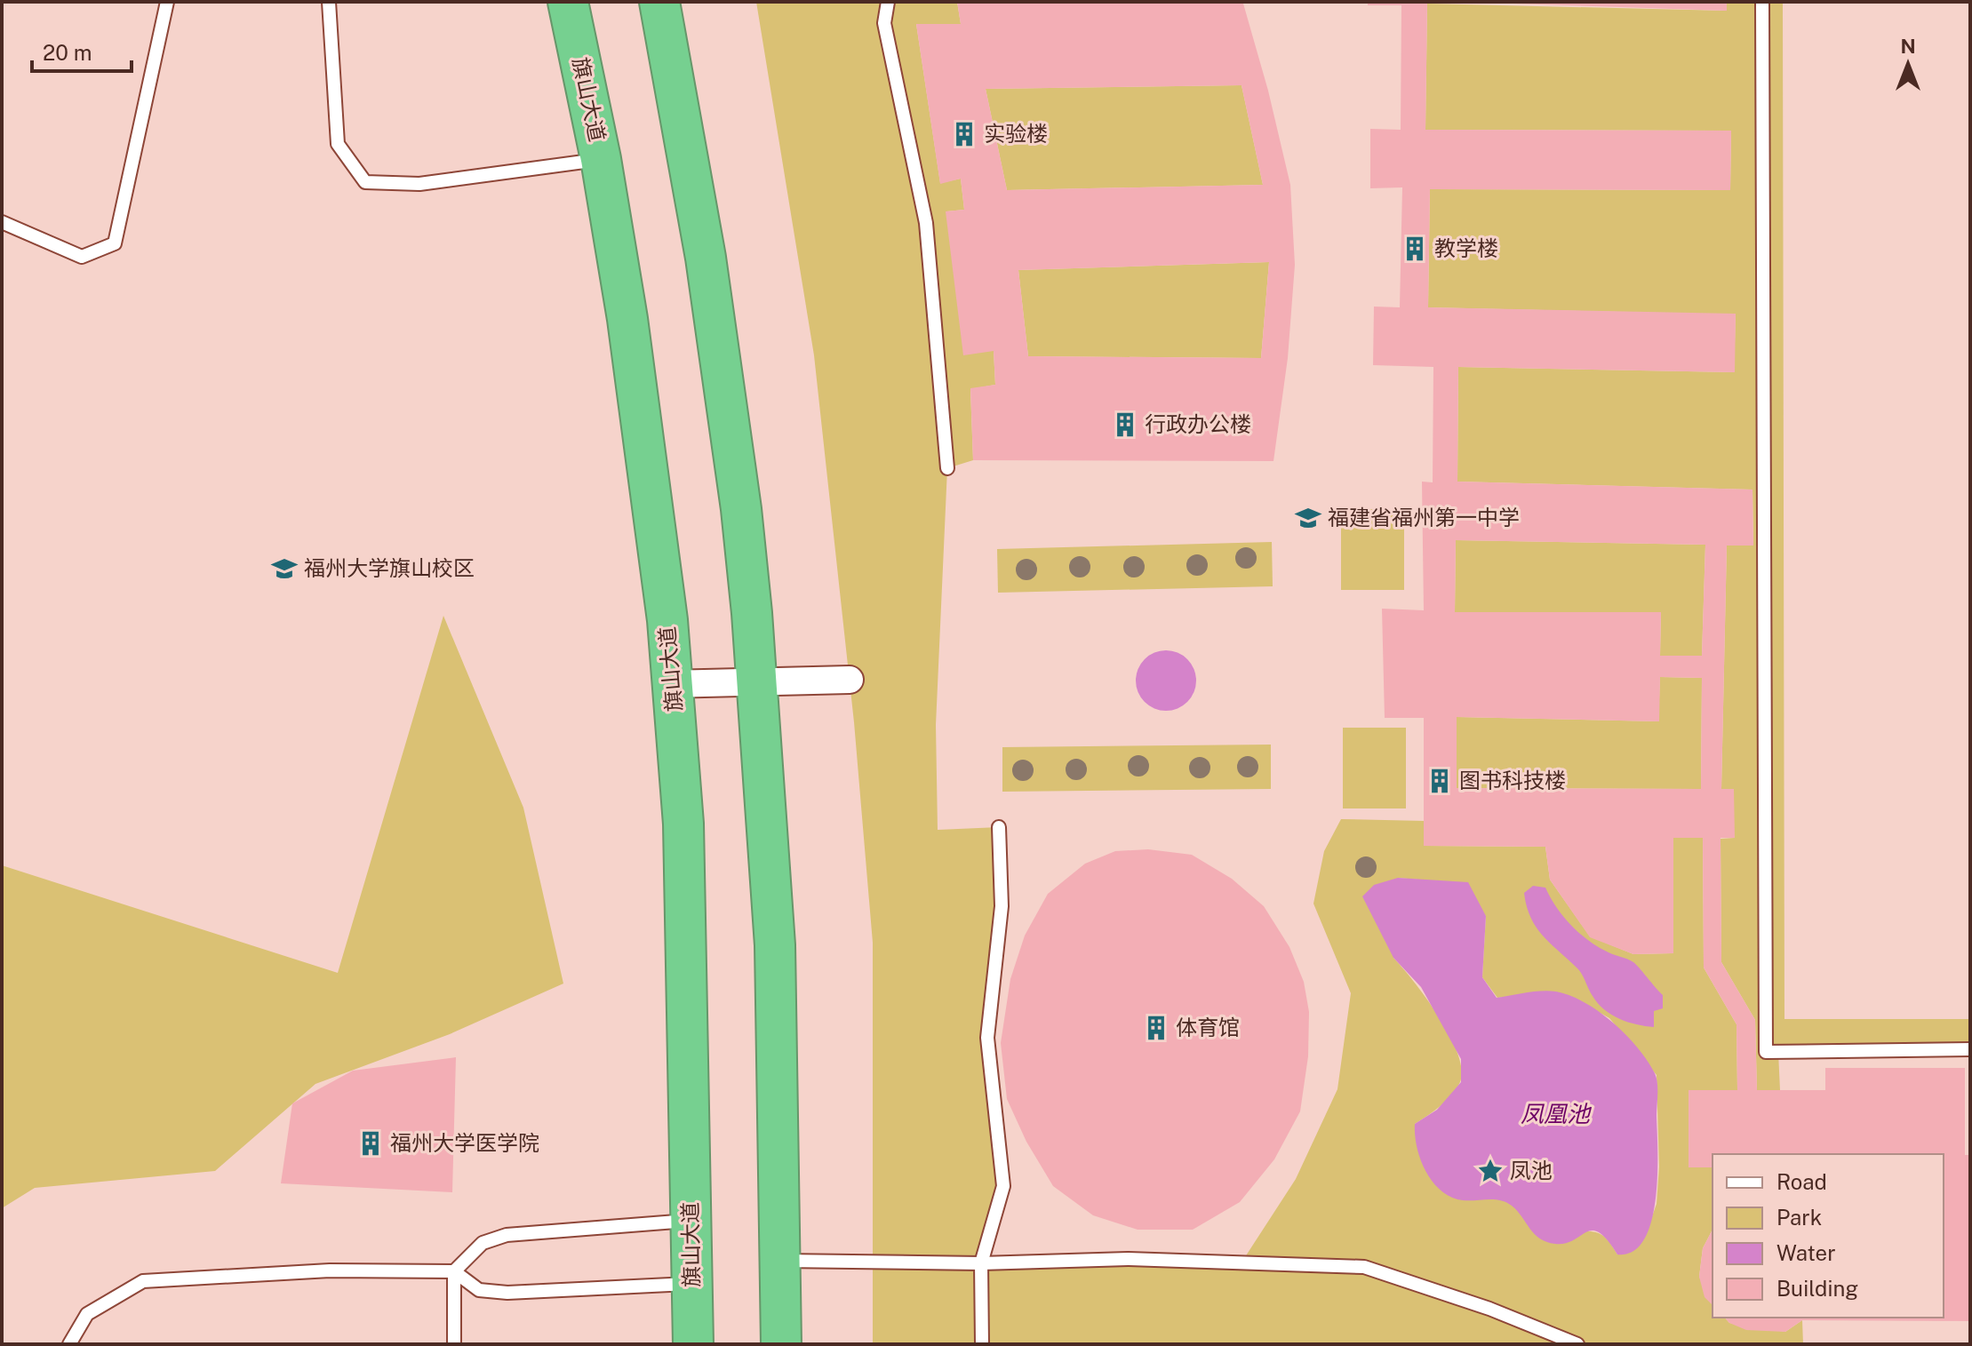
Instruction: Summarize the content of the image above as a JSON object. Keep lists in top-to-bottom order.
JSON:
{
  "streets": {
    "highway": ["旗山大道"]
  },
  "water": ["凤凰池"],
  "places": {
    "building": [
      "实验楼",
      "教学楼",
      "行政办公楼",
      "图书科技楼",
      "体育馆",
      "福州大学医学院"
    ],
    "school or university": ["福建省福州第一中学", "福州大学旗山校区"],
    "place": ["凤池"]
  },
  "legend": [
    "Road",
    "Park",
    "Water",
    "Building"
  ],
  "scale_bar": "20 m",
  "north": "top"
}
